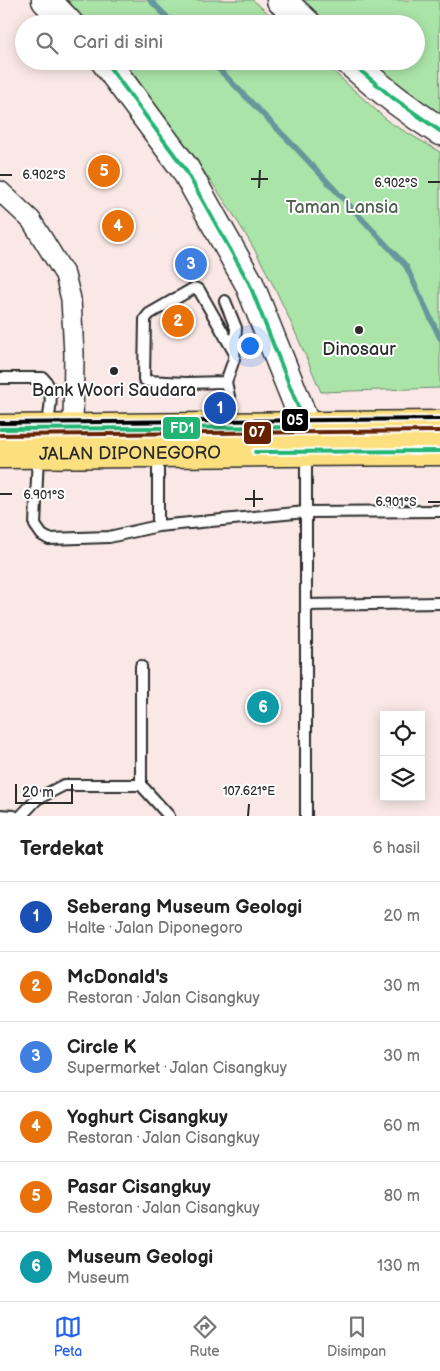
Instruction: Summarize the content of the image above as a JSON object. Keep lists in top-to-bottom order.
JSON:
{
  "streets": {
    "main road": ["JALAN DIPONEGORO"]
  },
  "parks": ["Taman Lansia"],
  "places": ["Dinosaur", "Bank Woori Saudara"],
  "lines": ["transit line FD1", "transit line 05", "transit line 07"],
  "scale_bar": "20 m",
  "page": {
    "search": "Cari di sini",
    "pins": [
      "5",
      "4",
      "3",
      "2",
      "1",
      "6"
    ],
    "scale": "20 m",
    "heading": ["Terdekat", "6 hasil"],
    "list": [
      {
        "mark": "1",
        "name": "Seberang Museum Geologi",
        "note": "Halte · Jalan Diponegoro",
        "value": "20 m"
      },
      {
        "mark": "2",
        "name": "McDonald's",
        "note": "Restoran · Jalan Cisangkuy",
        "value": "30 m"
      },
      {
        "mark": "3",
        "name": "Circle K",
        "note": "Supermarket · Jalan Cisangkuy",
        "value": "30 m"
      },
      {
        "mark": "4",
        "name": "Yoghurt Cisangkuy",
        "note": "Restoran · Jalan Cisangkuy",
        "value": "60 m"
      },
      {
        "mark": "5",
        "name": "Pasar Cisangkuy",
        "note": "Restoran · Jalan Cisangkuy",
        "value": "80 m"
      },
      {
        "mark": "6",
        "name": "Museum Geologi",
        "note": "Museum",
        "value": "130 m"
      }
    ],
    "nav": ["Peta", "Rute", "Disimpan"]
  },
  "coordinates": ["6.902°S", "6.901°S", "107.621°E"]
}
